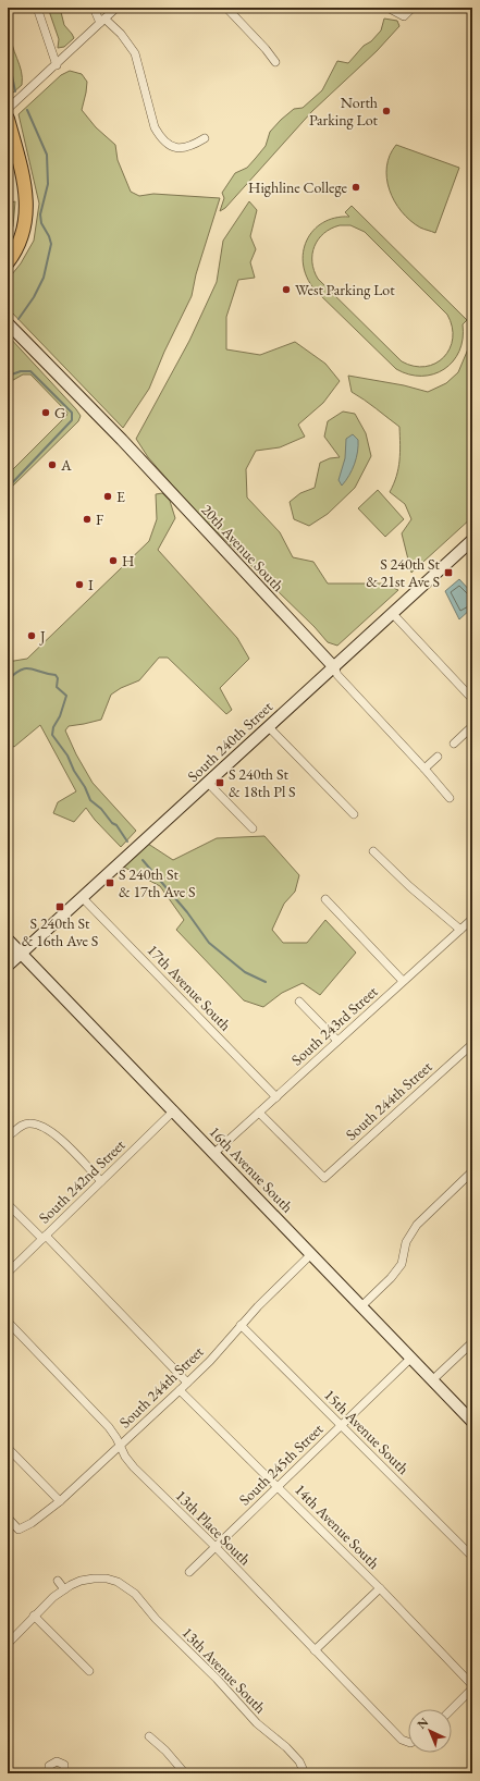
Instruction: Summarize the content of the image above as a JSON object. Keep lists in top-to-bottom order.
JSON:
{
  "streets": {
    "main road": ["20th Avenue South", "South 240th Street", "16th Avenue South"],
    "street": [
      "17th Avenue South",
      "South 243rd Street",
      "South 244th Street",
      "South 242nd Street",
      "15th Avenue South",
      "South 245th Street",
      "14th Avenue South",
      "13th Place South",
      "13th Avenue South"
    ]
  },
  "crossings": [
    ["20th Avenue South", "South 240th Street"],
    ["South 240th Street", "17th Avenue South"],
    ["South 240th Street", "16th Avenue South"],
    ["17th Avenue South", "South 243rd Street"],
    ["South 243rd Street", "South 244th Street"],
    ["South 243rd Street", "16th Avenue South"],
    ["South 244th Street", "16th Avenue South"],
    ["South 244th Street", "15th Avenue South"],
    ["South 244th Street", "14th Avenue South"],
    ["South 244th Street", "13th Place South"],
    ["16th Avenue South", "South 242nd Street"],
    ["16th Avenue South", "South 245th Street"],
    ["15th Avenue South", "South 245th Street"],
    ["South 245th Street", "14th Avenue South"],
    ["South 245th Street", "13th Place South"]
  ],
  "places": {
    "other": [
      "North Parking Lot",
      "Highline College",
      "West Parking Lot",
      "G",
      "A",
      "E",
      "F",
      "H",
      "I",
      "J"
    ],
    "transit": [
      "S 240th St & 21st Ave S",
      "S 240th St & 18th Pl S",
      "S 240th St & 17th Ave S",
      "S 240th St & 16th Ave S"
    ]
  },
  "north": "top left"
}
